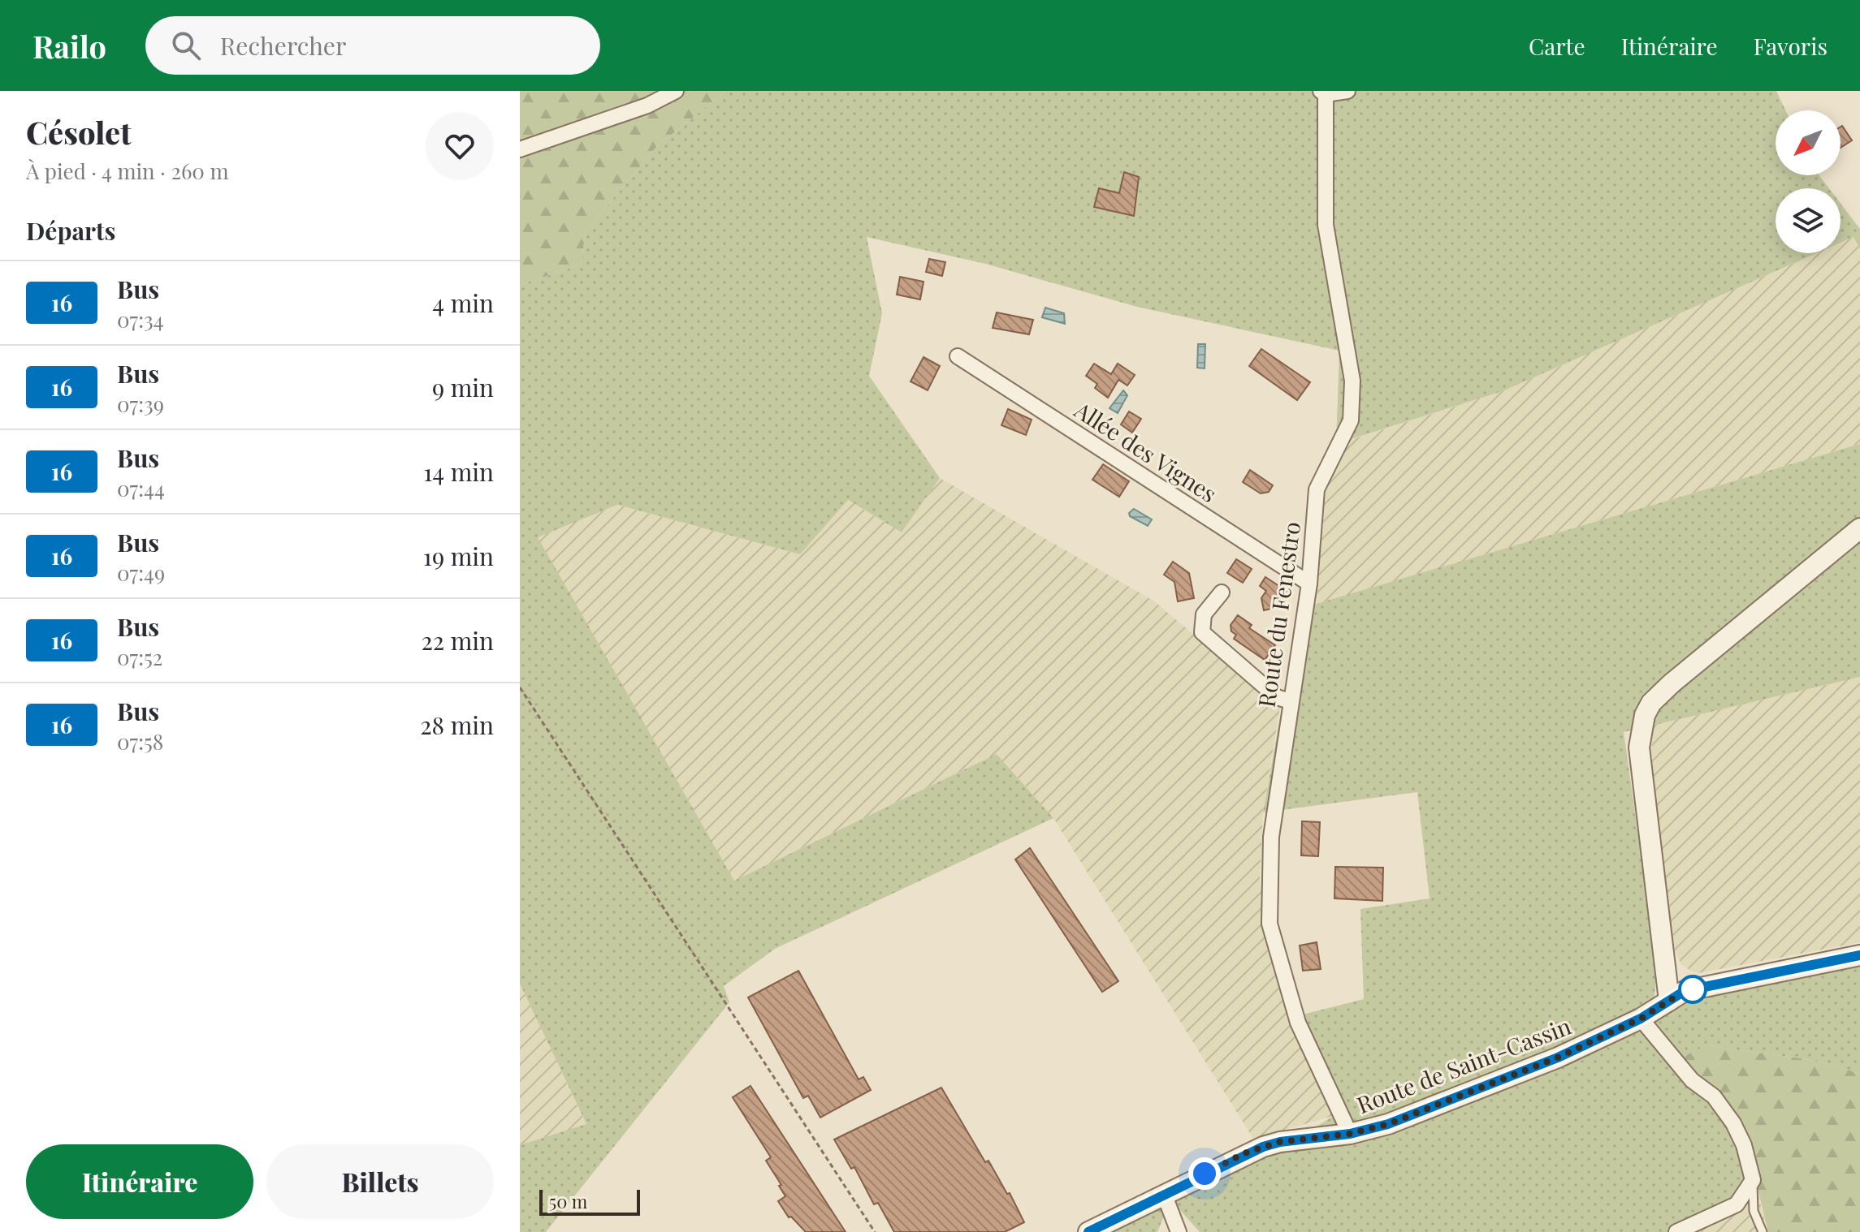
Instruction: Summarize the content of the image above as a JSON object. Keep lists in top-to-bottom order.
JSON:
{
  "streets": {
    "street": ["Allée des Vignes", "Route du Fenestro", "Route de Saint-Cassin"]
  },
  "crossings": [
    ["Allée des Vignes", "Route du Fenestro"],
    ["Route du Fenestro", "Route de Saint-Cassin"]
  ],
  "lines": ["bus line 16"],
  "scale_bar": "50 m",
  "north": "bottom left",
  "page": {
    "header": "Railo",
    "search": "Rechercher",
    "nav": ["Carte", "Itinéraire", "Favoris"],
    "heading": [
      ["Césolet", "À pied · 4 min · 260 m"],
      "Départs"
    ],
    "list": [
      {
        "mark": "16",
        "name": "Bus",
        "note": "07:34",
        "value": "4 min"
      },
      {
        "mark": "16",
        "name": "Bus",
        "note": "07:39",
        "value": "9 min"
      },
      {
        "mark": "16",
        "name": "Bus",
        "note": "07:44",
        "value": "14 min"
      },
      {
        "mark": "16",
        "name": "Bus",
        "note": "07:49",
        "value": "19 min"
      },
      {
        "mark": "16",
        "name": "Bus",
        "note": "07:52",
        "value": "22 min"
      },
      {
        "mark": "16",
        "name": "Bus",
        "note": "07:58",
        "value": "28 min"
      }
    ],
    "buttons": ["Itinéraire", "Billets"],
    "scale": "50 m"
  }
}
